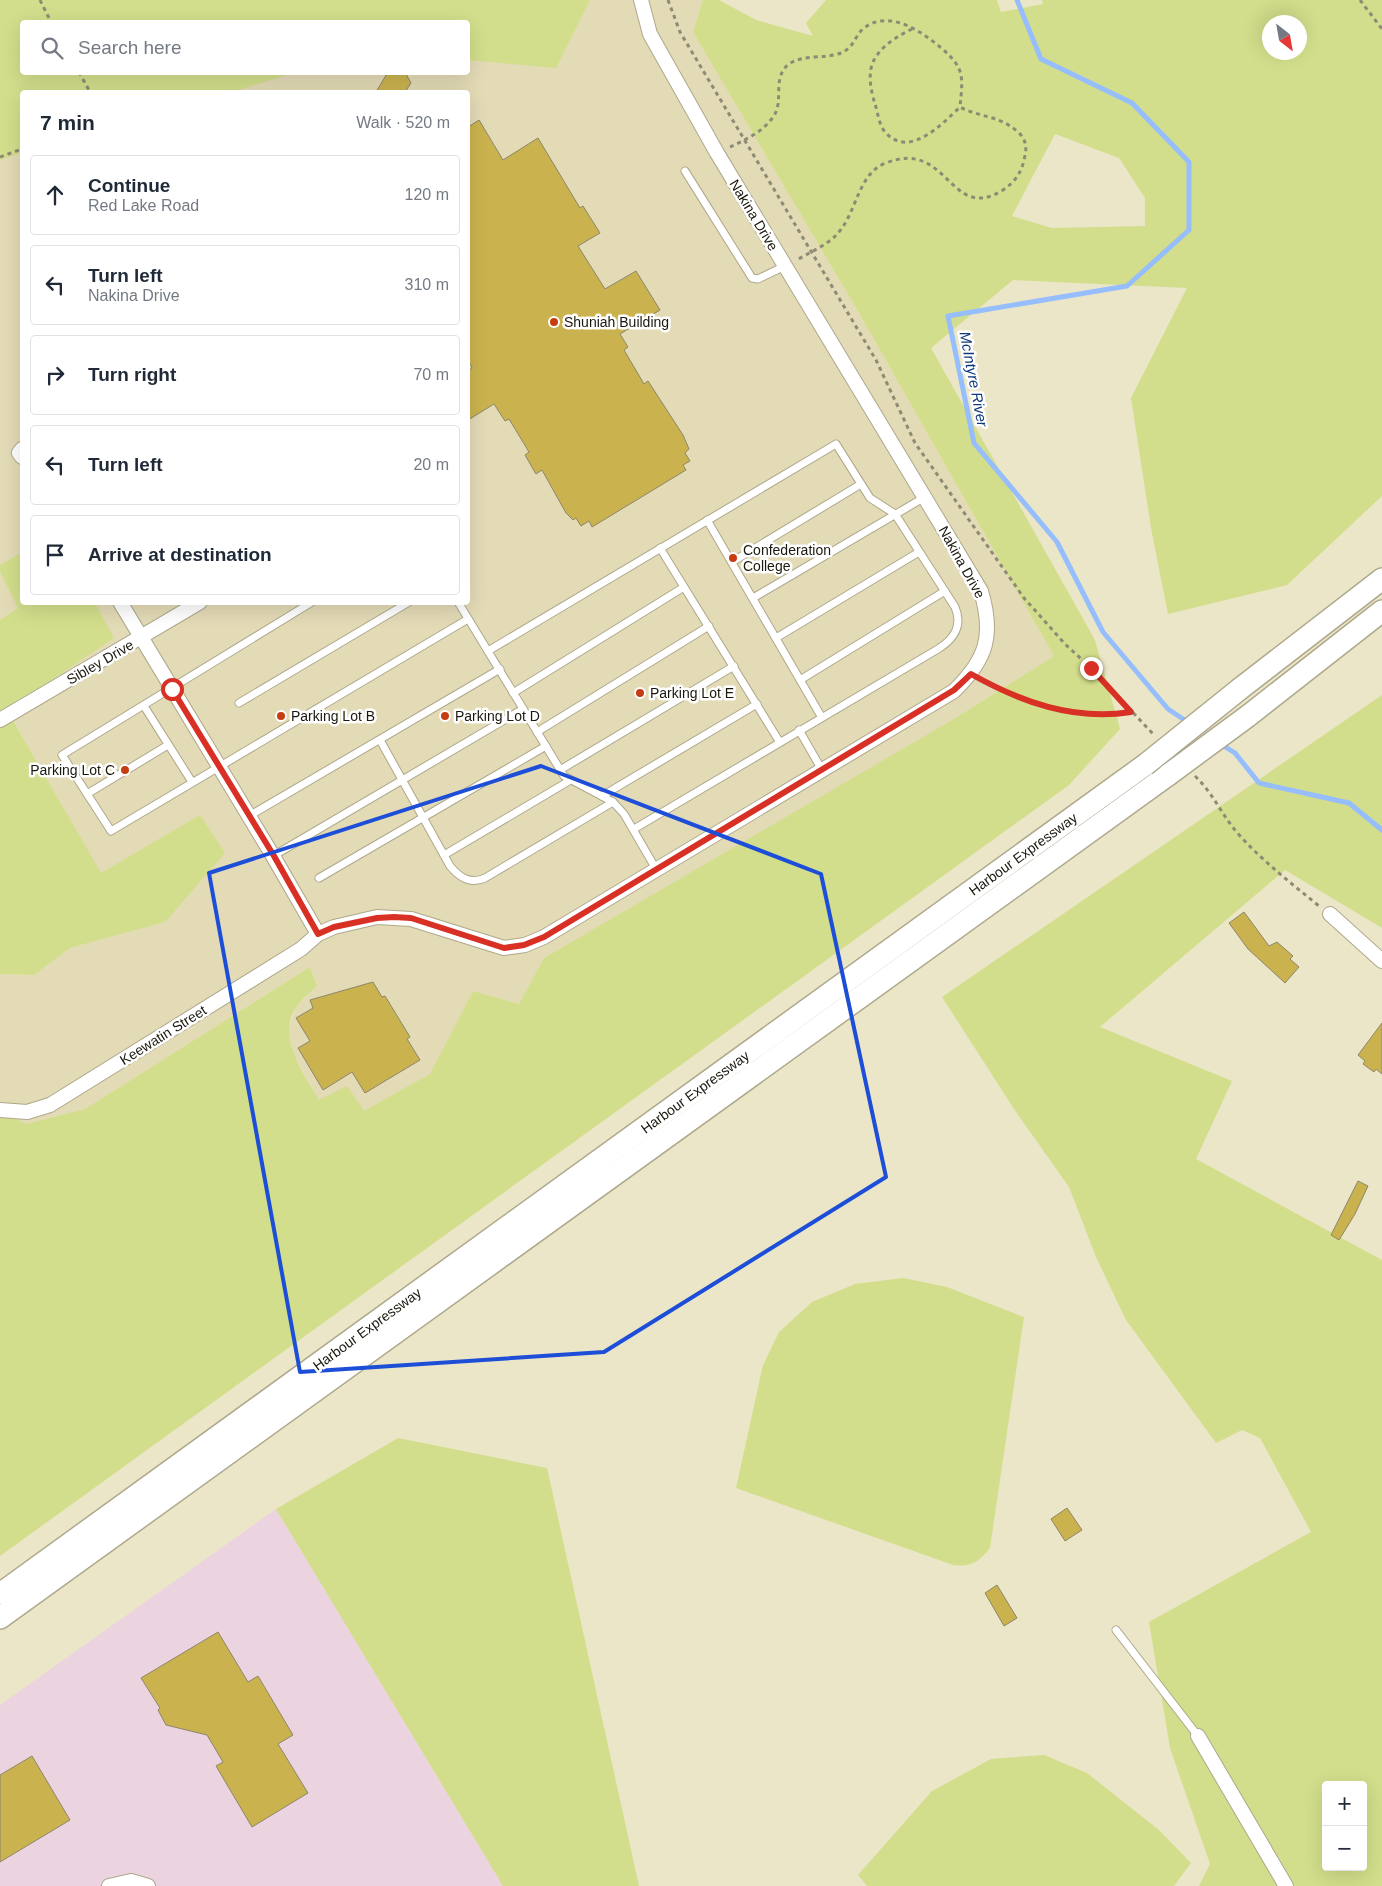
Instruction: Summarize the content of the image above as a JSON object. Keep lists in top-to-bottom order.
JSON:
{
  "streets": {
    "main road": ["Harbour Expressway"],
    "street": ["Nakina Drive", "Sibley Drive", "Keewatin Street"]
  },
  "crossings": [
    ["Nakina Drive", "Keewatin Street"]
  ],
  "water": ["McIntyre River"],
  "places": [
    "Shuniah Building",
    "Confederation College",
    "Parking Lot E",
    "Parking Lot B",
    "Parking Lot D",
    "Parking Lot C"
  ],
  "north": "bottom right",
  "page": {
    "search": "Search here",
    "heading": ["7 min", "Walk · 520 m"],
    "list": [
      ["Continue", "Red Lake Road", "120 m"],
      ["Turn left", "Nakina Drive", "310 m"],
      ["Turn right", "70 m"],
      ["Turn left", "20 m"],
      "Arrive at destination"
    ],
    "map_buttons": ["+", "−"]
  }
}
